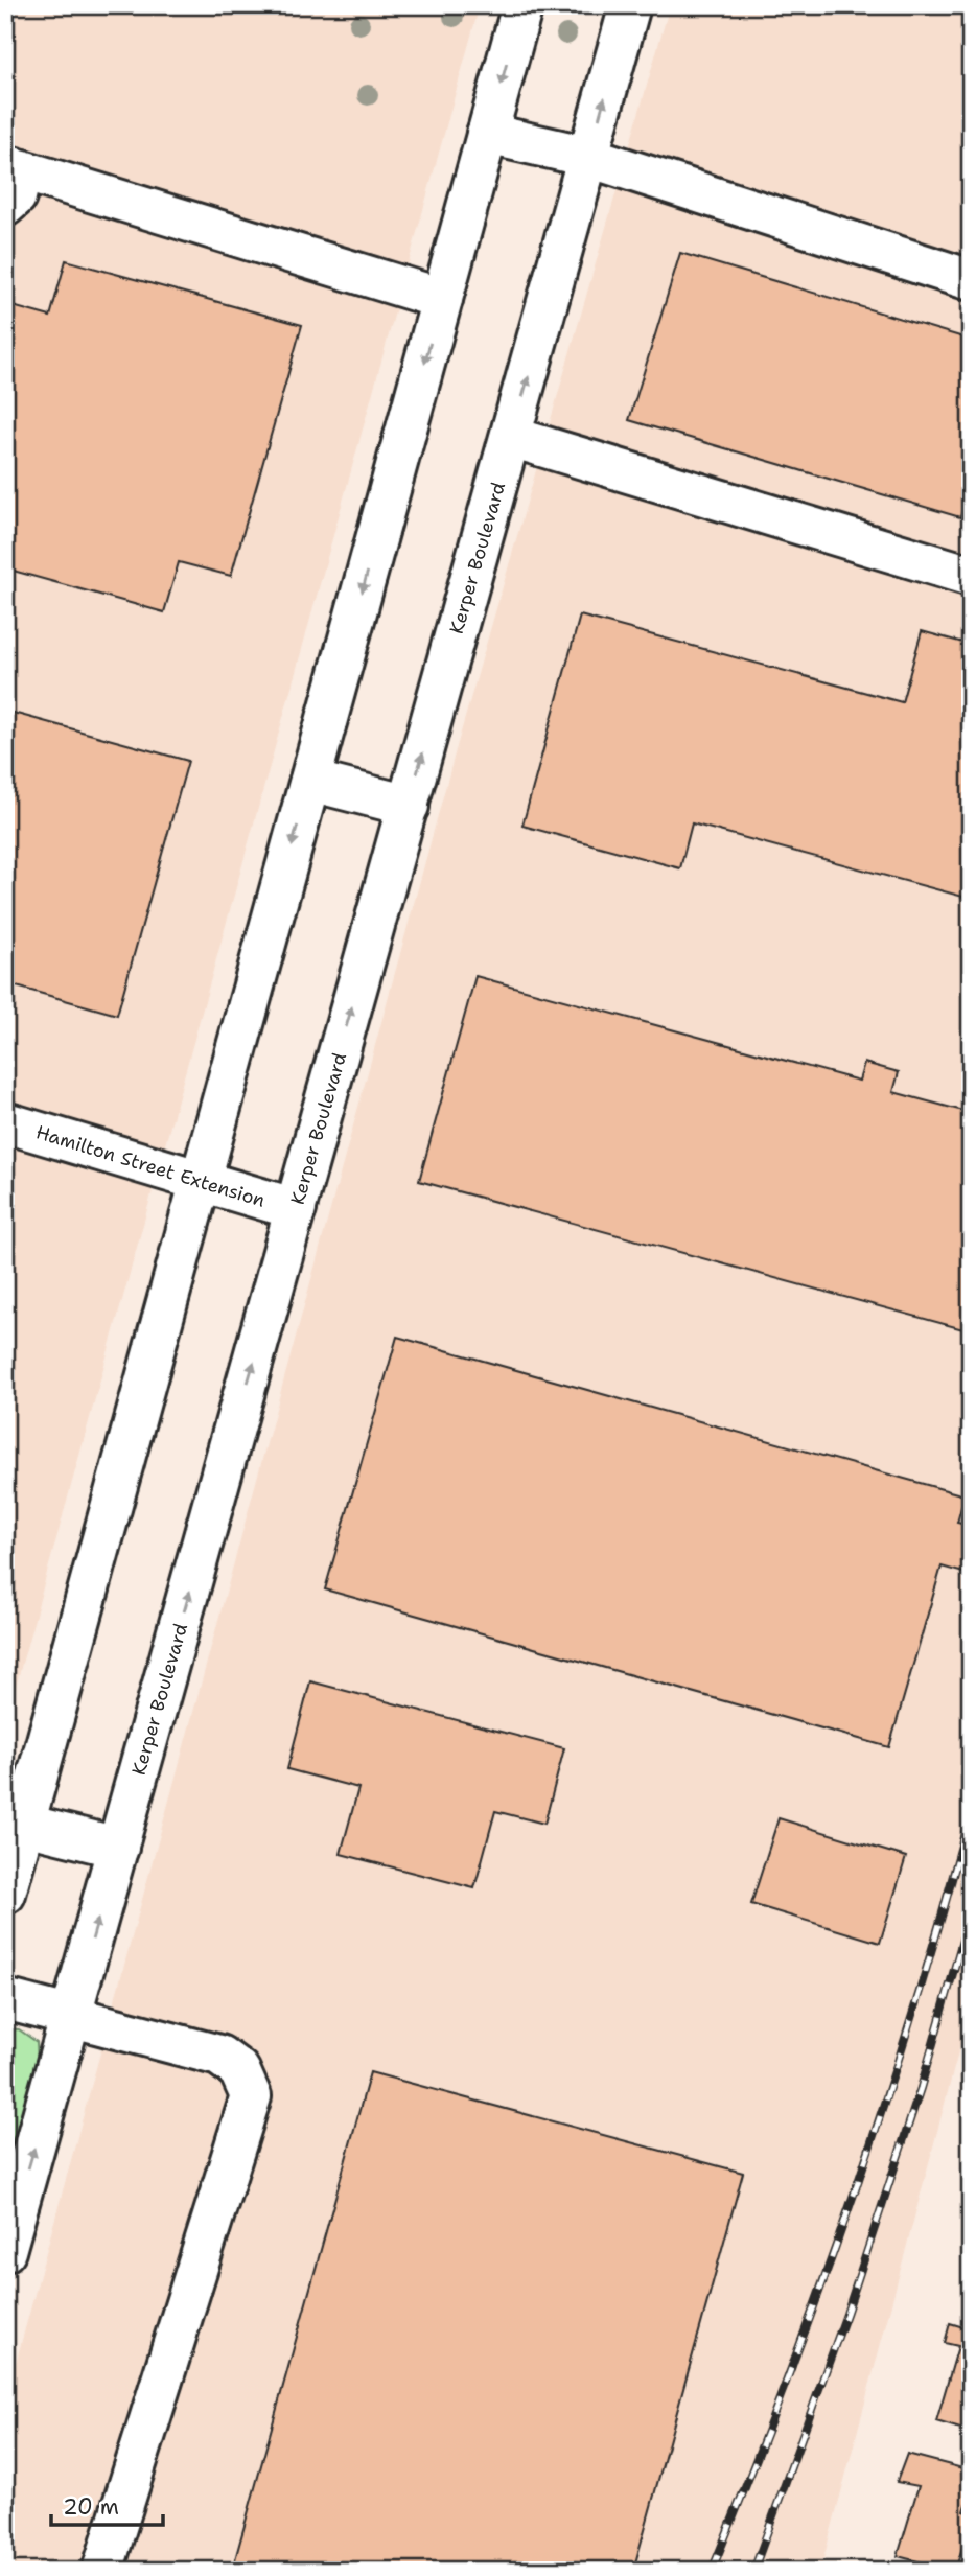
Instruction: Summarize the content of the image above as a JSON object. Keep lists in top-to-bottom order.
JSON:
{
  "streets": {
    "street": ["Kerper Boulevard", "Hamilton Street Extension"]
  },
  "crossings": [
    ["Kerper Boulevard", "Hamilton Street Extension"]
  ],
  "scale_bar": "20 m"
}
